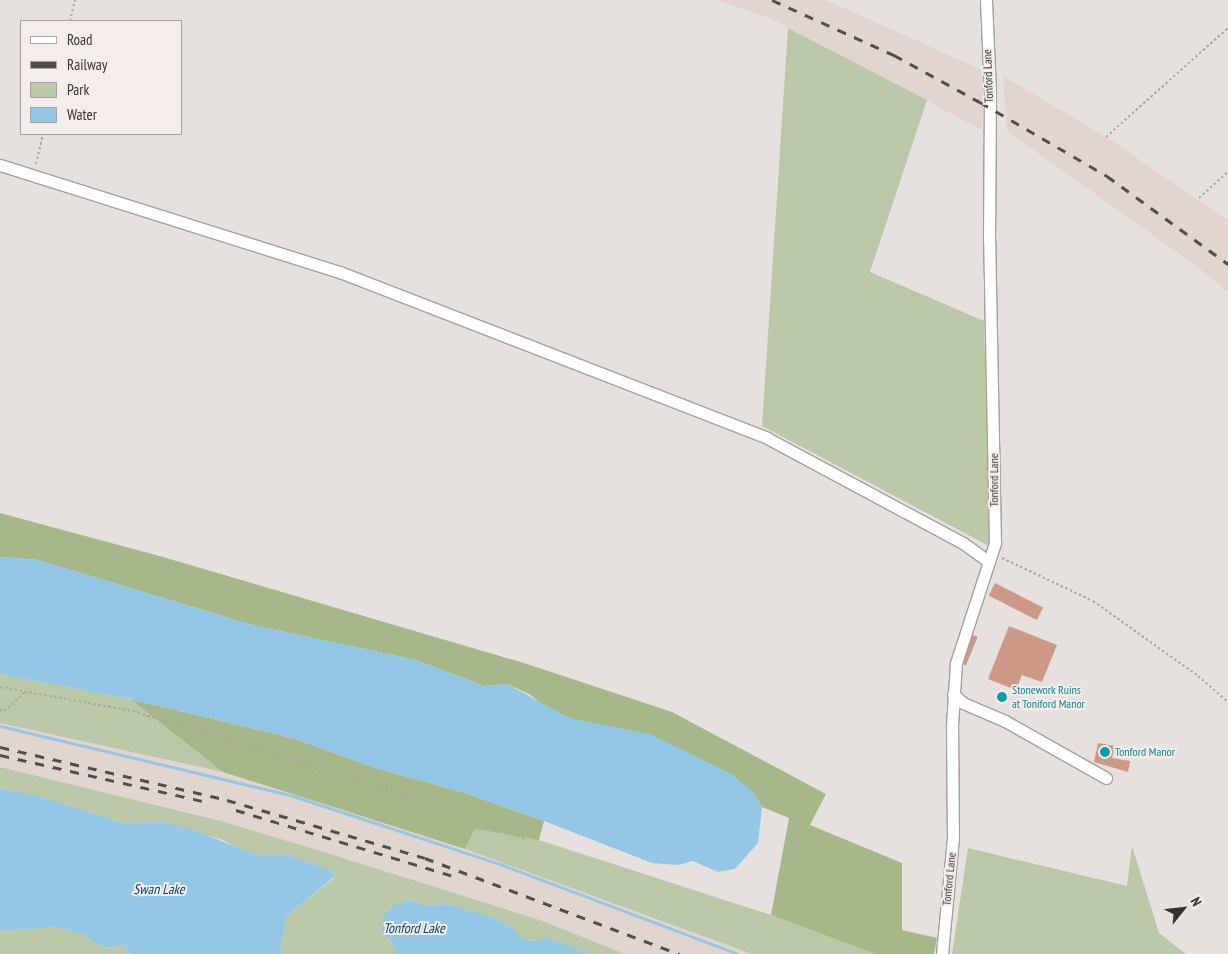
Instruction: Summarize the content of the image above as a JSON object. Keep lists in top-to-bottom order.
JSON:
{
  "streets": {
    "street": ["Tonford Lane"]
  },
  "water": ["Swan Lake", "Tonford Lake"],
  "places": ["Stonework Ruins at Toniford Manor", "Tonford Manor"],
  "legend": [
    "Road",
    "Railway",
    "Park",
    "Water"
  ],
  "north": "top right"
}
